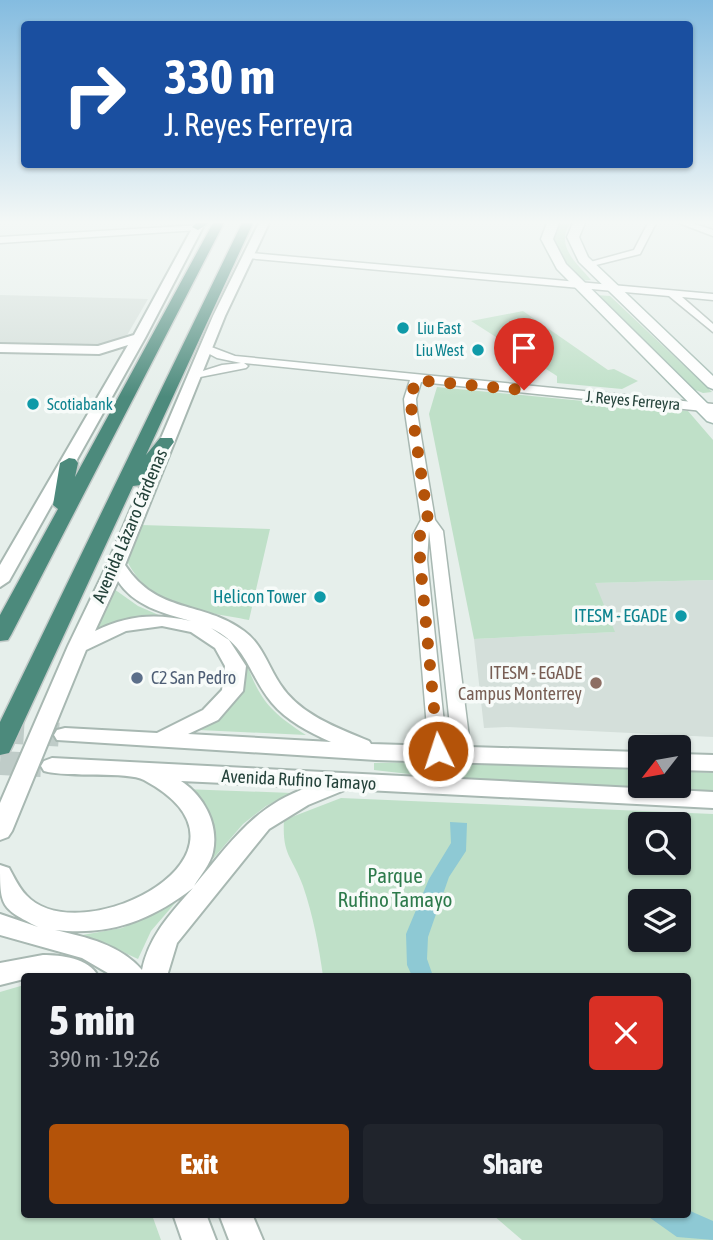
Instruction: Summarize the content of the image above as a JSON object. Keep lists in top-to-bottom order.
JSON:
{
  "streets": {
    "highway": ["Avenida Lázaro Cárdenas"],
    "street": ["J. Reyes Ferreyra", "Avenida Rufino Tamayo"]
  },
  "crossings": [
    ["J. Reyes Ferreyra", "Avenida Lázaro Cárdenas"]
  ],
  "parks": ["Parque Rufino Tamayo"],
  "places": [
    "Liu East",
    "Liu West",
    "Scotiabank",
    "Helicon Tower",
    "ITESM - EGADE",
    "C2 San Pedro",
    "ITESM - EGADE Campus Monterrey"
  ],
  "north": "bottom left",
  "page": {
    "turn": ["330 m", "J. Reyes Ferreyra"],
    "heading": ["5 min", "390 m · 19:26"],
    "buttons": ["Exit", "Share"]
  }
}
